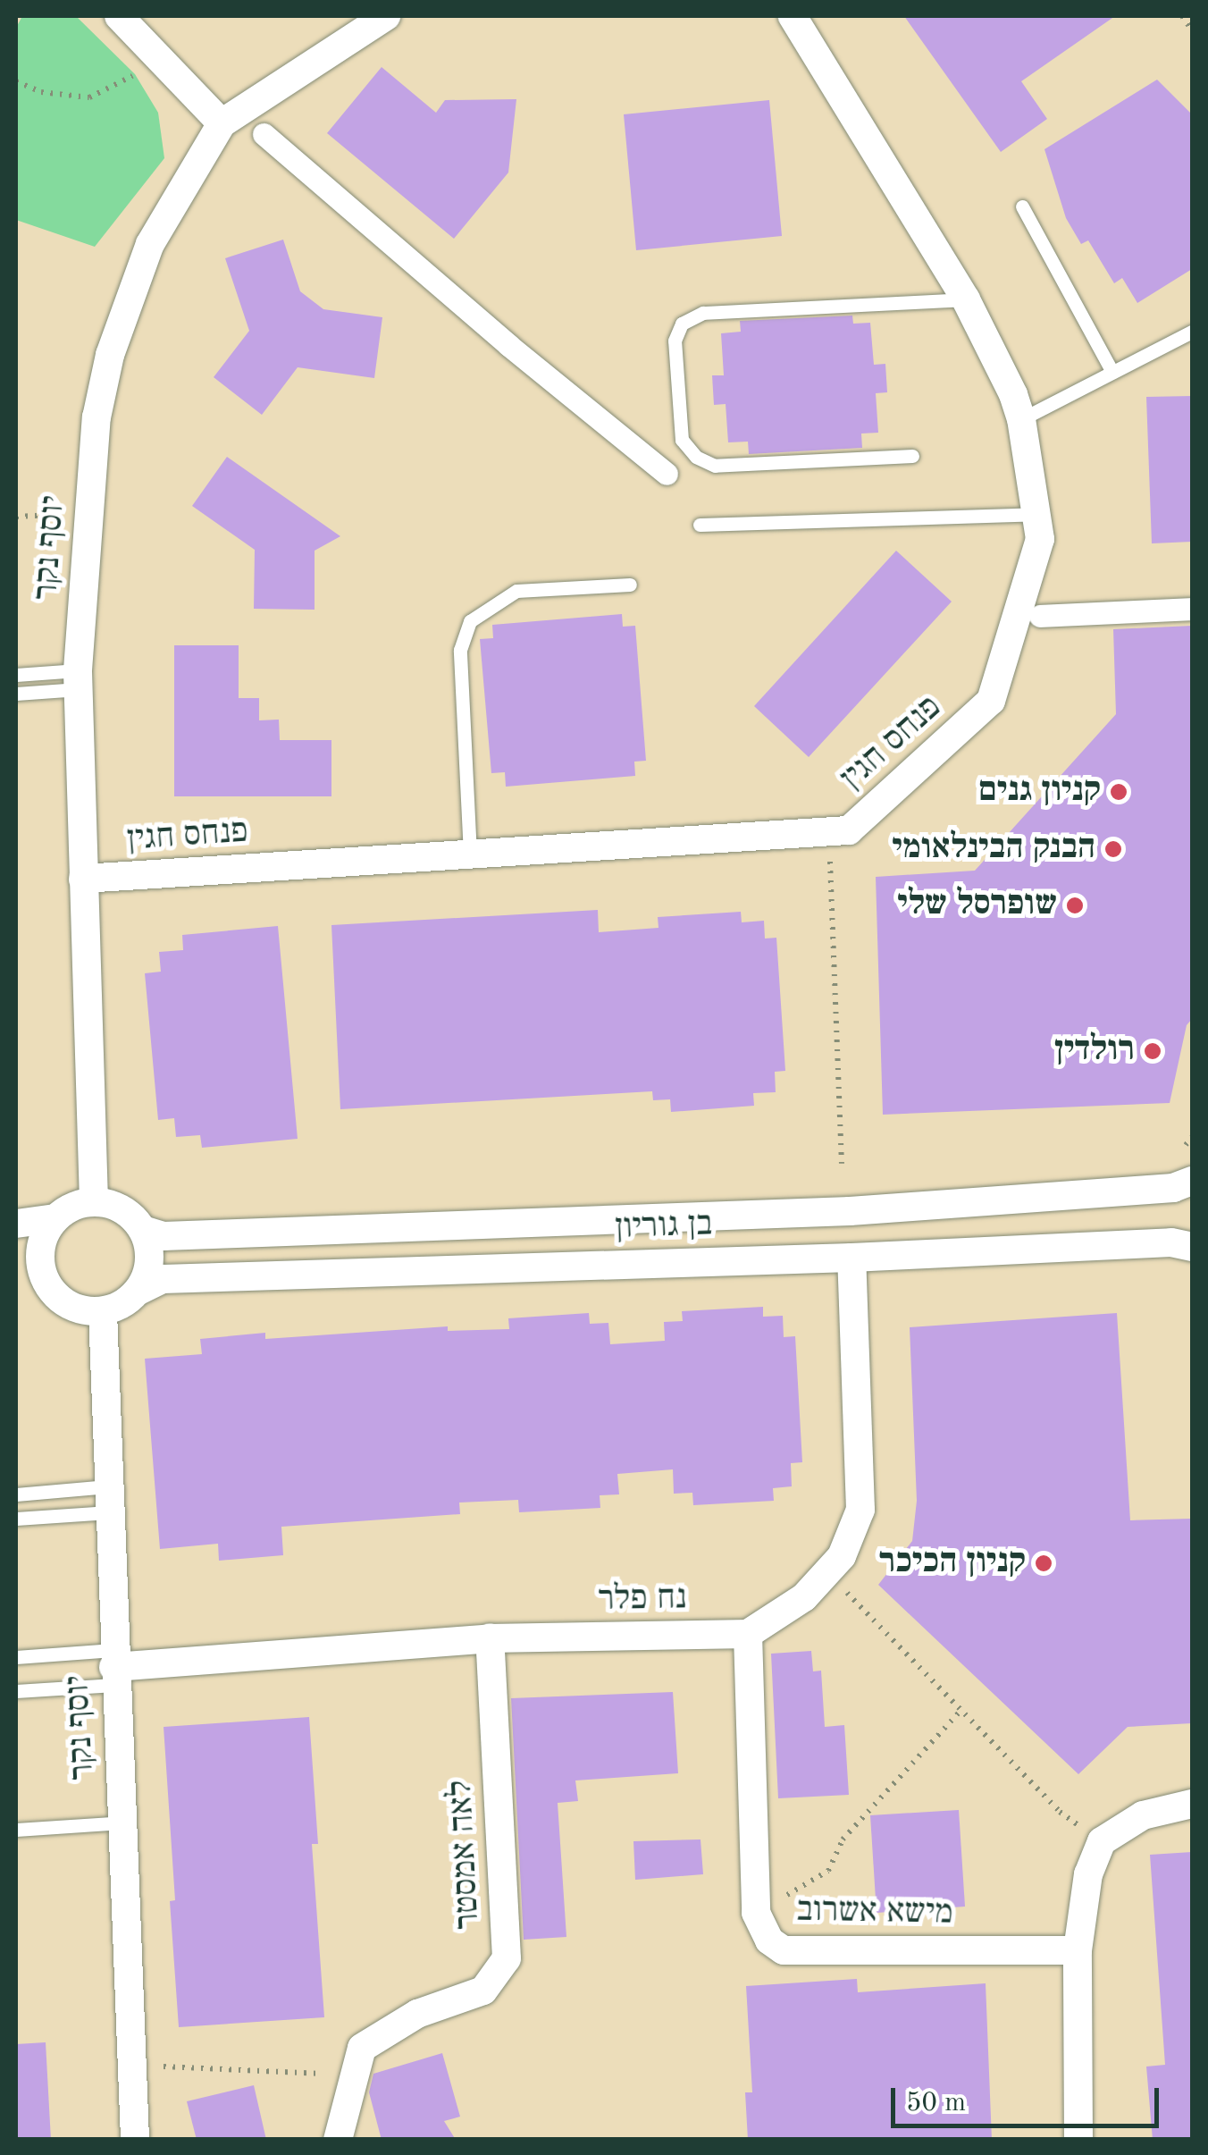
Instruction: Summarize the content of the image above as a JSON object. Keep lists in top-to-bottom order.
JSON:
{
  "streets": {
    "street": [
      "יוסף נקר",
      "פנחס חגין",
      "בן גוריון",
      "נח פלר",
      "לאה אמסטר",
      "מישא אשרוב"
    ]
  },
  "crossings": [
    ["יוסף נקר", "פנחס חגין"],
    ["יוסף נקר", "בן גוריון"],
    ["יוסף נקר", "נח פלר"],
    ["נח פלר", "לאה אמסטר"],
    ["נח פלר", "מישא אשרוב"]
  ],
  "places": [
    "קניון גנים",
    "הבנק הבינלאומי",
    "שופרסל שלי",
    "רולדין",
    "קניון הכיכר"
  ],
  "scale_bar": "50 m"
}
